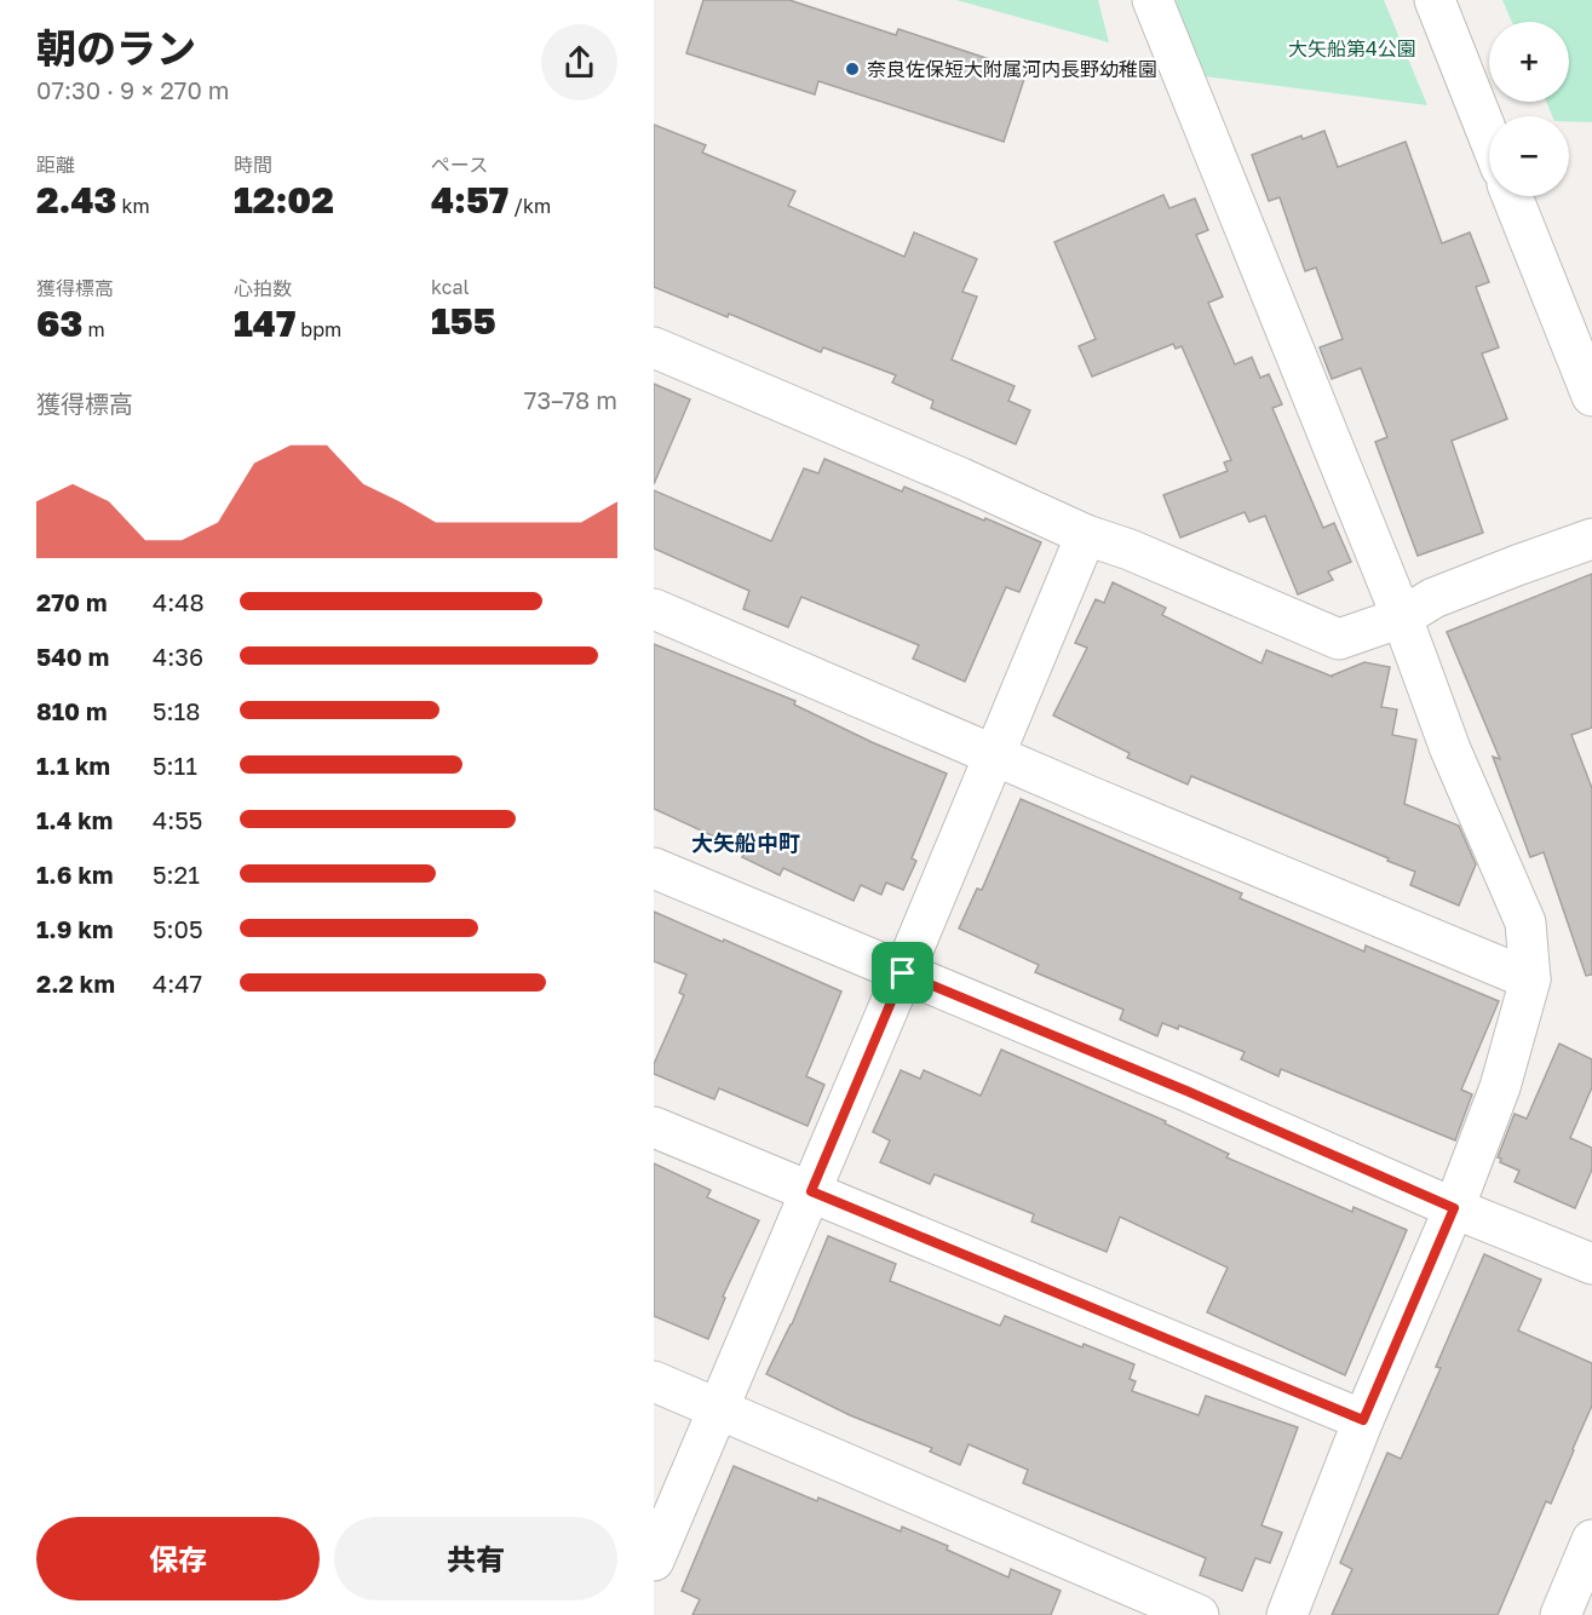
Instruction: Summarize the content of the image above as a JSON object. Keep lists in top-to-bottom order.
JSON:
{
  "districts": ["大矢船中町"],
  "parks": ["大矢船第4公園"],
  "places": ["奈良佐保短大附属河内長野幼稚園"],
  "page": {
    "heading": ["朝のラン", "07:30 · 9 × 270 m"],
    "map_buttons": ["+", "−"],
    "stats": [
      ["距離", "2.43 km"],
      ["時間", "12:02"],
      ["ペース", "4:57 /km"],
      ["獲得標高", "63 m"],
      ["心拍数", "147 bpm"],
      ["kcal", "155"]
    ],
    "chart": ["獲得標高", "73–78 m"],
    "list": [
      {
        "name": "270 m",
        "note": "4:48"
      },
      {
        "name": "540 m",
        "note": "4:36"
      },
      {
        "name": "810 m",
        "note": "5:18"
      },
      {
        "name": "1.1 km",
        "note": "5:11"
      },
      {
        "name": "1.4 km",
        "note": "4:55"
      },
      {
        "name": "1.6 km",
        "note": "5:21"
      },
      {
        "name": "1.9 km",
        "note": "5:05"
      },
      {
        "name": "2.2 km",
        "note": "4:47"
      }
    ],
    "buttons": ["保存", "共有"]
  }
}
